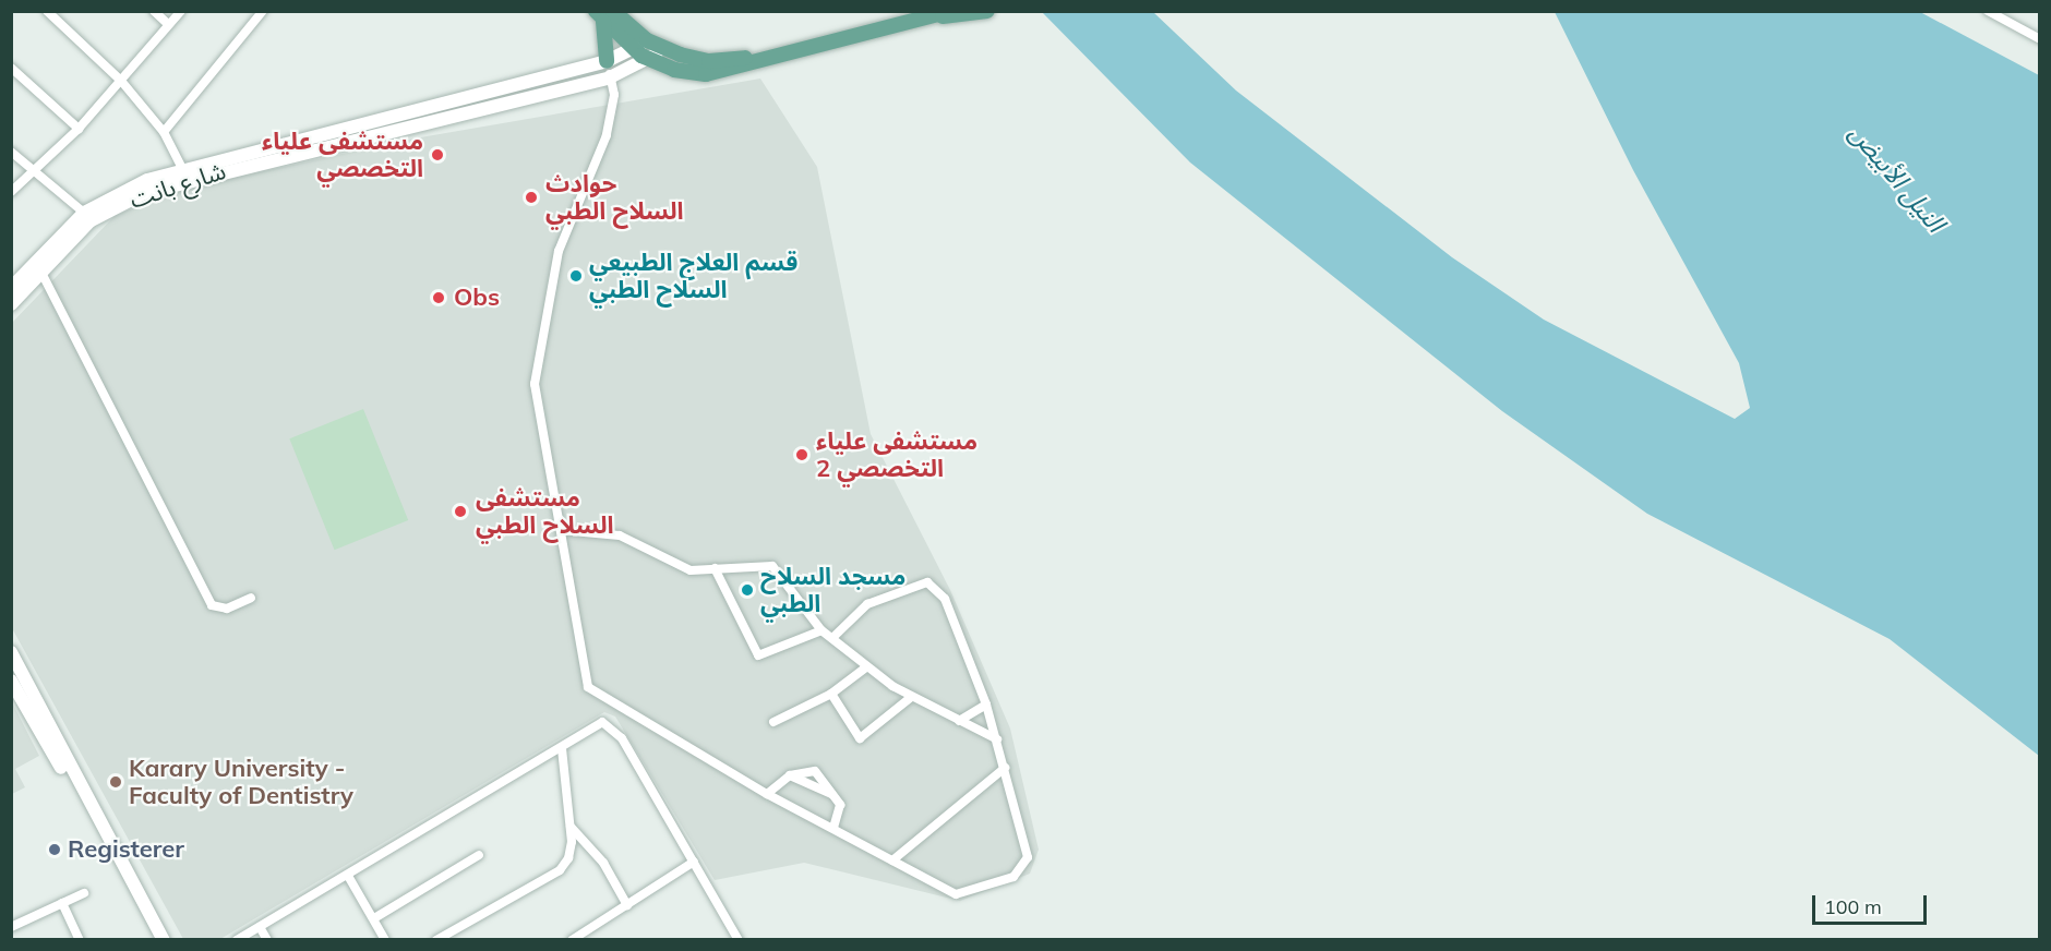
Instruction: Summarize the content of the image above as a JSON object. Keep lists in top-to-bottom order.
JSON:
{
  "streets": {
    "main road": ["شارع بانت"]
  },
  "water": ["النيل الأبيض"],
  "places": [
    "مستشفى علياء التخصصي",
    "حوادث السلاح الطبي",
    "قسم العلاج الطبيعي السلاح الطبي",
    "Obs",
    "مستشفى علياء التخصصي 2",
    "مستشفى السلاح الطبي",
    "مسجد السلاح الطبي",
    "Karary University - Faculty of Dentistry",
    "Registerer"
  ],
  "scale_bar": "100 m"
}
